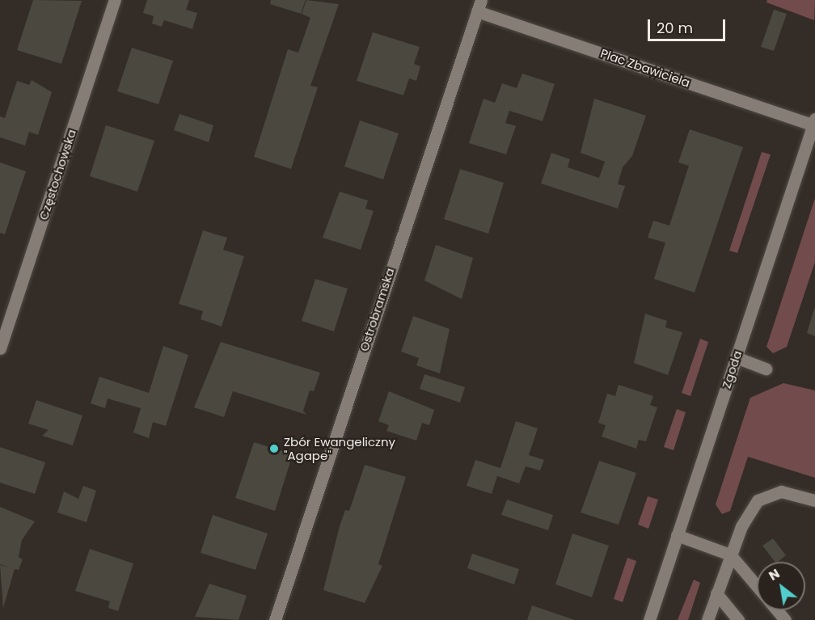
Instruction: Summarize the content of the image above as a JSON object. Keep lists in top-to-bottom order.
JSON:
{
  "streets": {
    "street": [
      "Plac Zbawiciela",
      "Częstochowska",
      "Ostrobramska",
      "Zgoda"
    ]
  },
  "crossings": [
    ["Plac Zbawiciela", "Ostrobramska"],
    ["Plac Zbawiciela", "Zgoda"]
  ],
  "places": ["Zbór Ewangeliczny \"Agape\""],
  "scale_bar": "20 m",
  "north": "top left"
}
